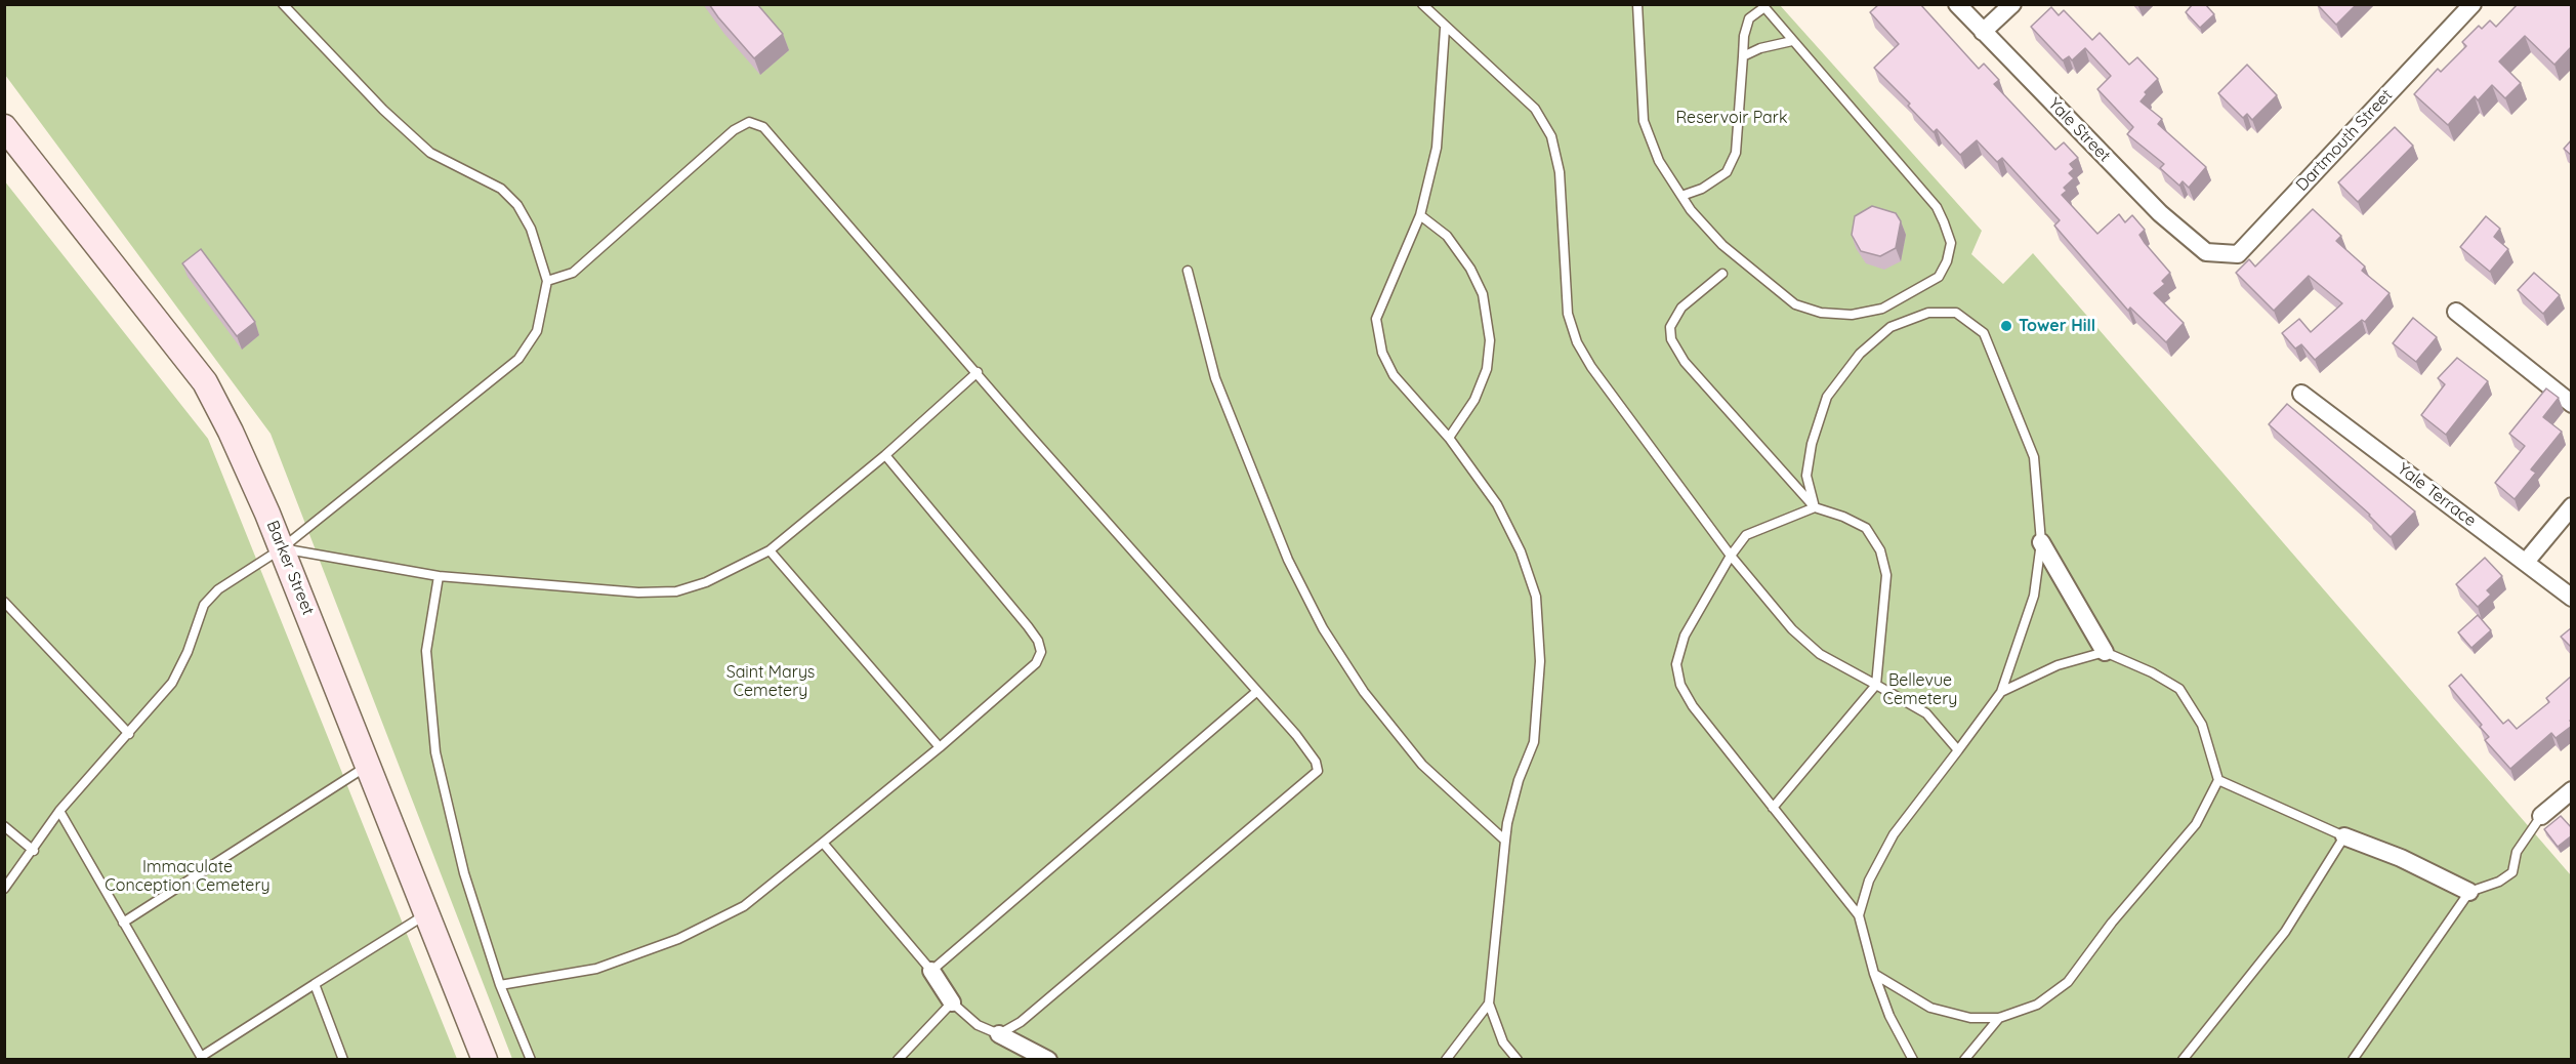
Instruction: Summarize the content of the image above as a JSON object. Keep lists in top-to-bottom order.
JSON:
{
  "streets": {
    "main road": ["Barker Street"],
    "street": ["Yale Street", "Dartmouth Street", "Yale Terrace"]
  },
  "crossings": [
    ["Yale Street", "Dartmouth Street"]
  ],
  "parks": [
    "Reservoir Park",
    "Saint Marys Cemetery",
    "Bellevue Cemetery",
    "Immaculate Conception Cemetery"
  ],
  "places": ["Tower Hill"]
}
